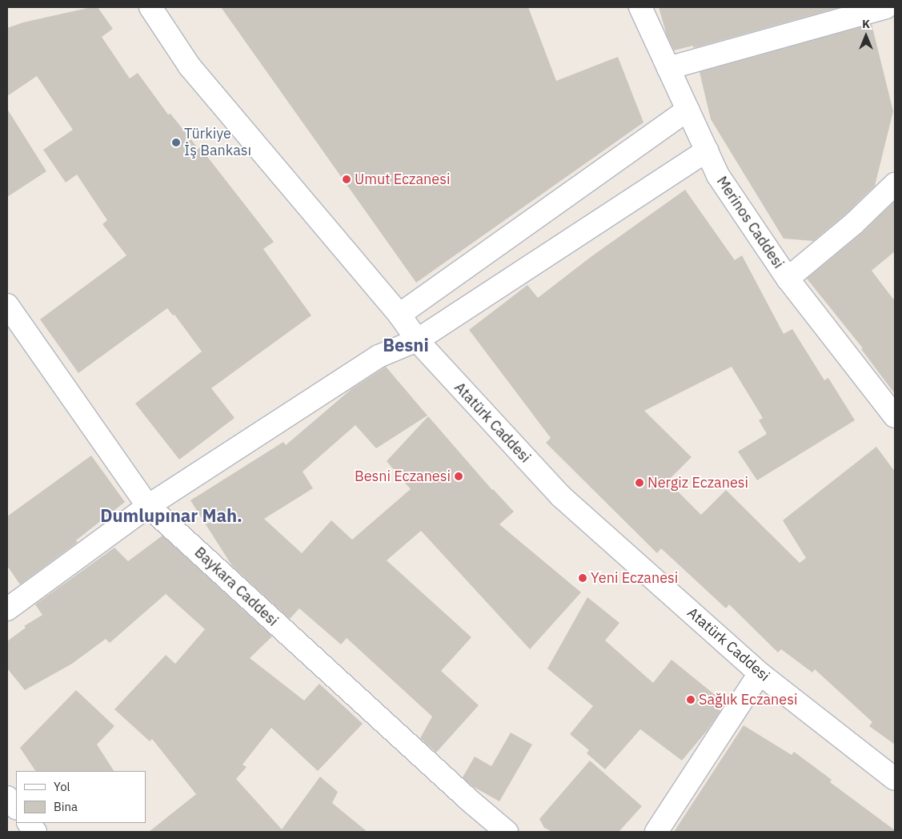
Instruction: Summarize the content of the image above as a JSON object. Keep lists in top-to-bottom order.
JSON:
{
  "streets": {
    "street": ["Merinos Caddesi", "Atatürk Caddesi", "Baykara Caddesi"]
  },
  "districts": ["Besni", "Dumlupınar Mah."],
  "places": [
    "Türkiye İş Bankası",
    "Umut Eczanesi",
    "Besni Eczanesi",
    "Nergiz Eczanesi",
    "Yeni Eczanesi",
    "Sağlık Eczanesi"
  ],
  "legend": ["Yol", "Bina"],
  "north": "top"
}
